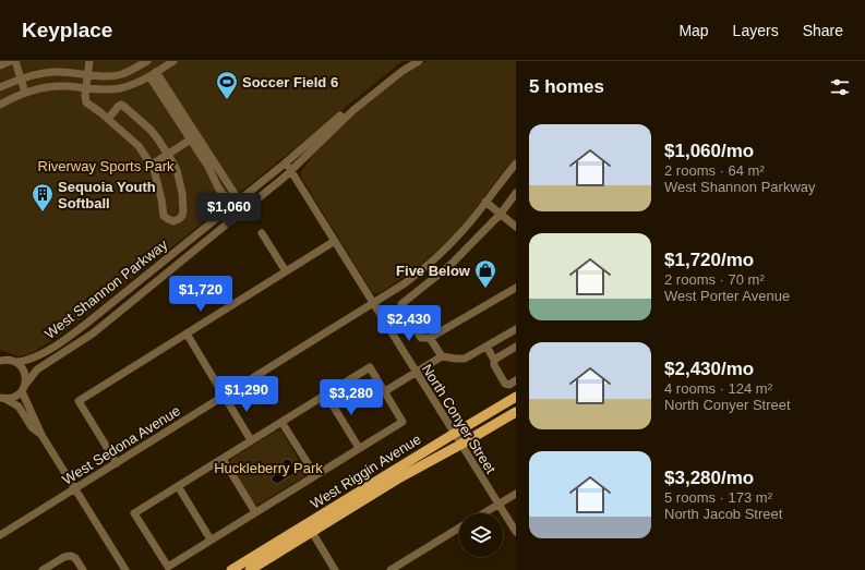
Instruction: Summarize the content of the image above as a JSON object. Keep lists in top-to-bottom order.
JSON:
{
  "streets": {
    "main road": ["West Riggin Avenue"],
    "street": ["West Shannon Parkway", "North Conyer Street", "West Sedona Avenue"]
  },
  "crossings": [
    ["West Shannon Parkway", "North Conyer Street"],
    ["North Conyer Street", "West Sedona Avenue"],
    ["North Conyer Street", "West Riggin Avenue"]
  ],
  "parks": ["Riverway Sports Park", "Huckleberry Park"],
  "places": {
    "sports": ["Soccer Field 6"],
    "building": ["Sequoia Youth Softball"],
    "shop": ["Five Below"]
  },
  "page": {
    "header": "Keyplace",
    "nav": ["Map", "Layers", "Share"],
    "heading": "5 homes",
    "list": [
      {
        "name": "$1,060/mo",
        "note": "2 rooms · 64 m² · West Shannon Parkway"
      },
      {
        "name": "$1,720/mo",
        "note": "2 rooms · 70 m² · West Porter Avenue"
      },
      {
        "name": "$2,430/mo",
        "note": "4 rooms · 124 m² · North Conyer Street"
      },
      {
        "name": "$3,280/mo",
        "note": "5 rooms · 173 m² · North Jacob Street"
      }
    ],
    "price": [
      "$1,060",
      "$1,720",
      "$2,430",
      "$1,290",
      "$3,280"
    ]
  }
}
